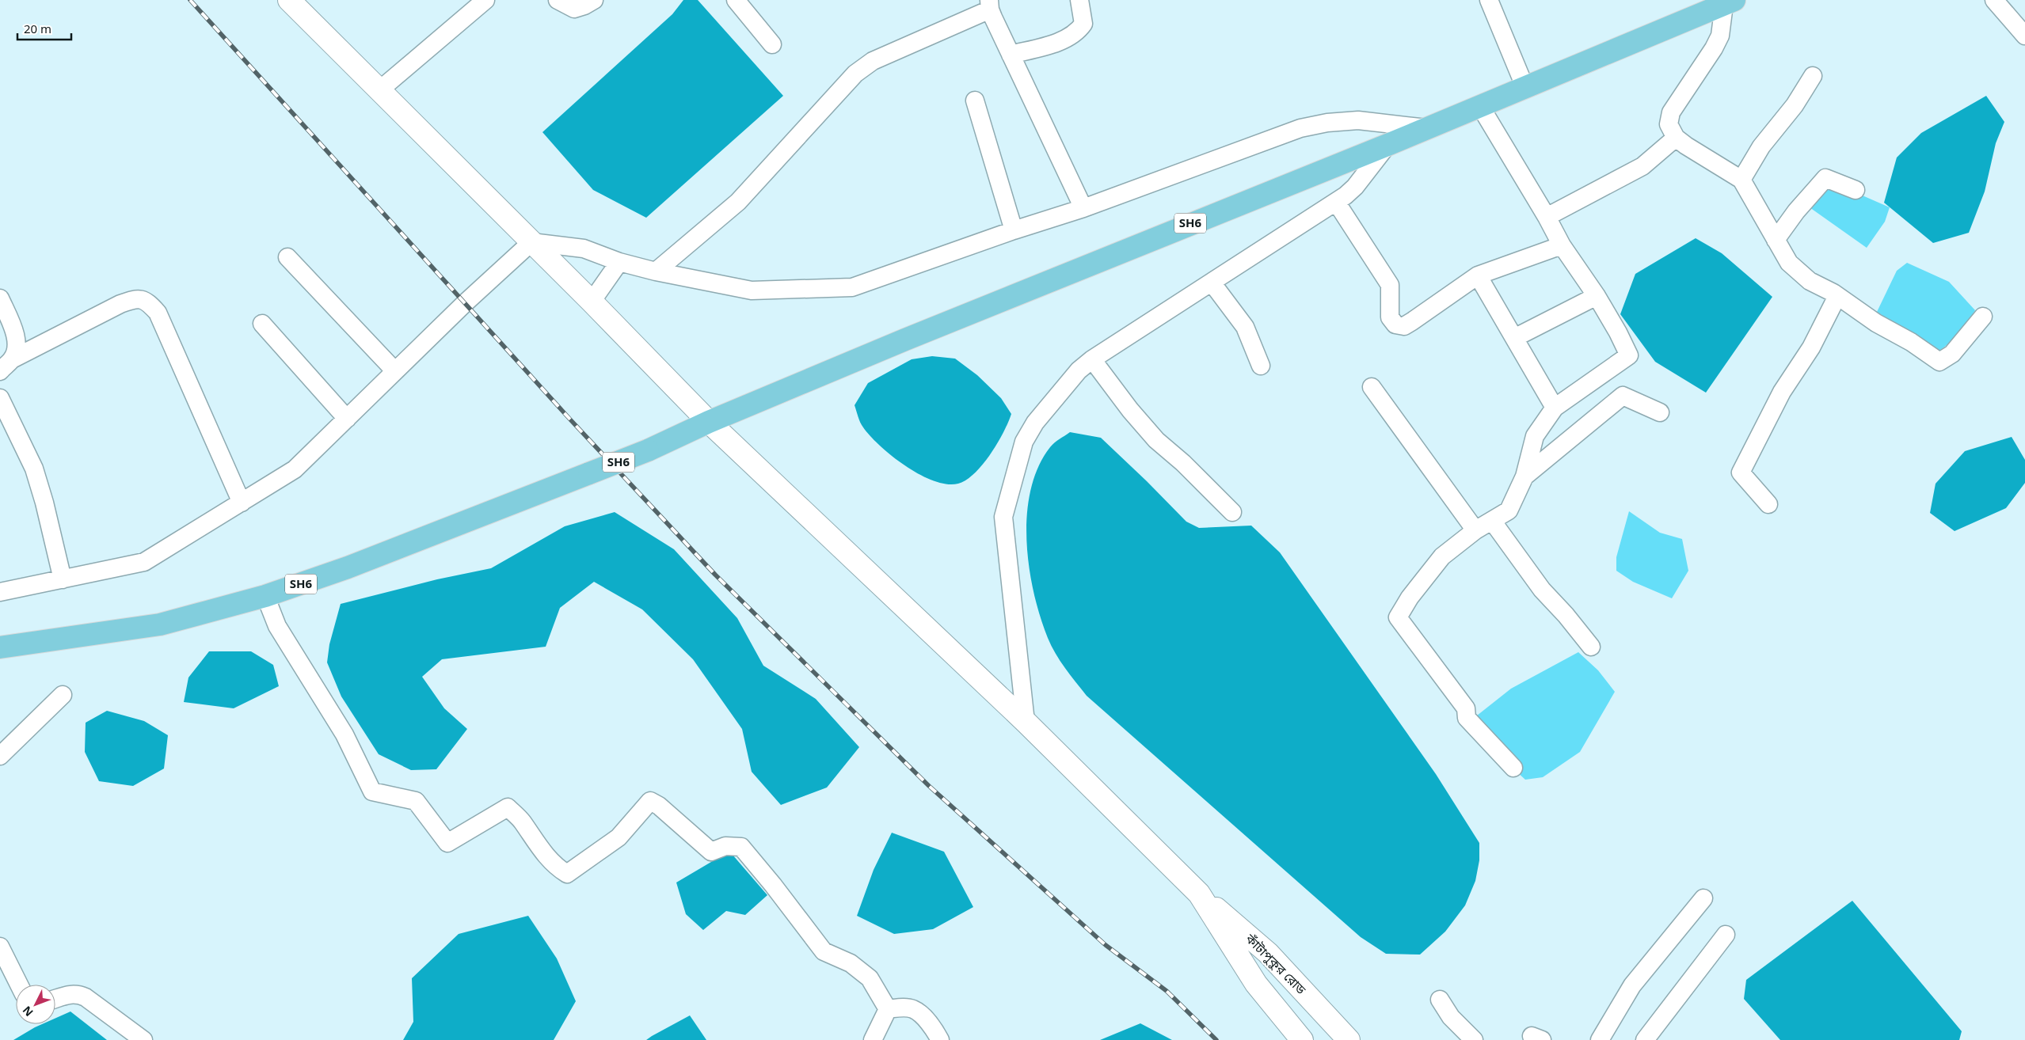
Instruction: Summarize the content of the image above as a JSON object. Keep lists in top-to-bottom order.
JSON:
{
  "streets": {
    "main road": ["SH6", "কাঁটাপুকুর রোড"]
  },
  "scale_bar": "20 m",
  "north": "bottom left"
}
